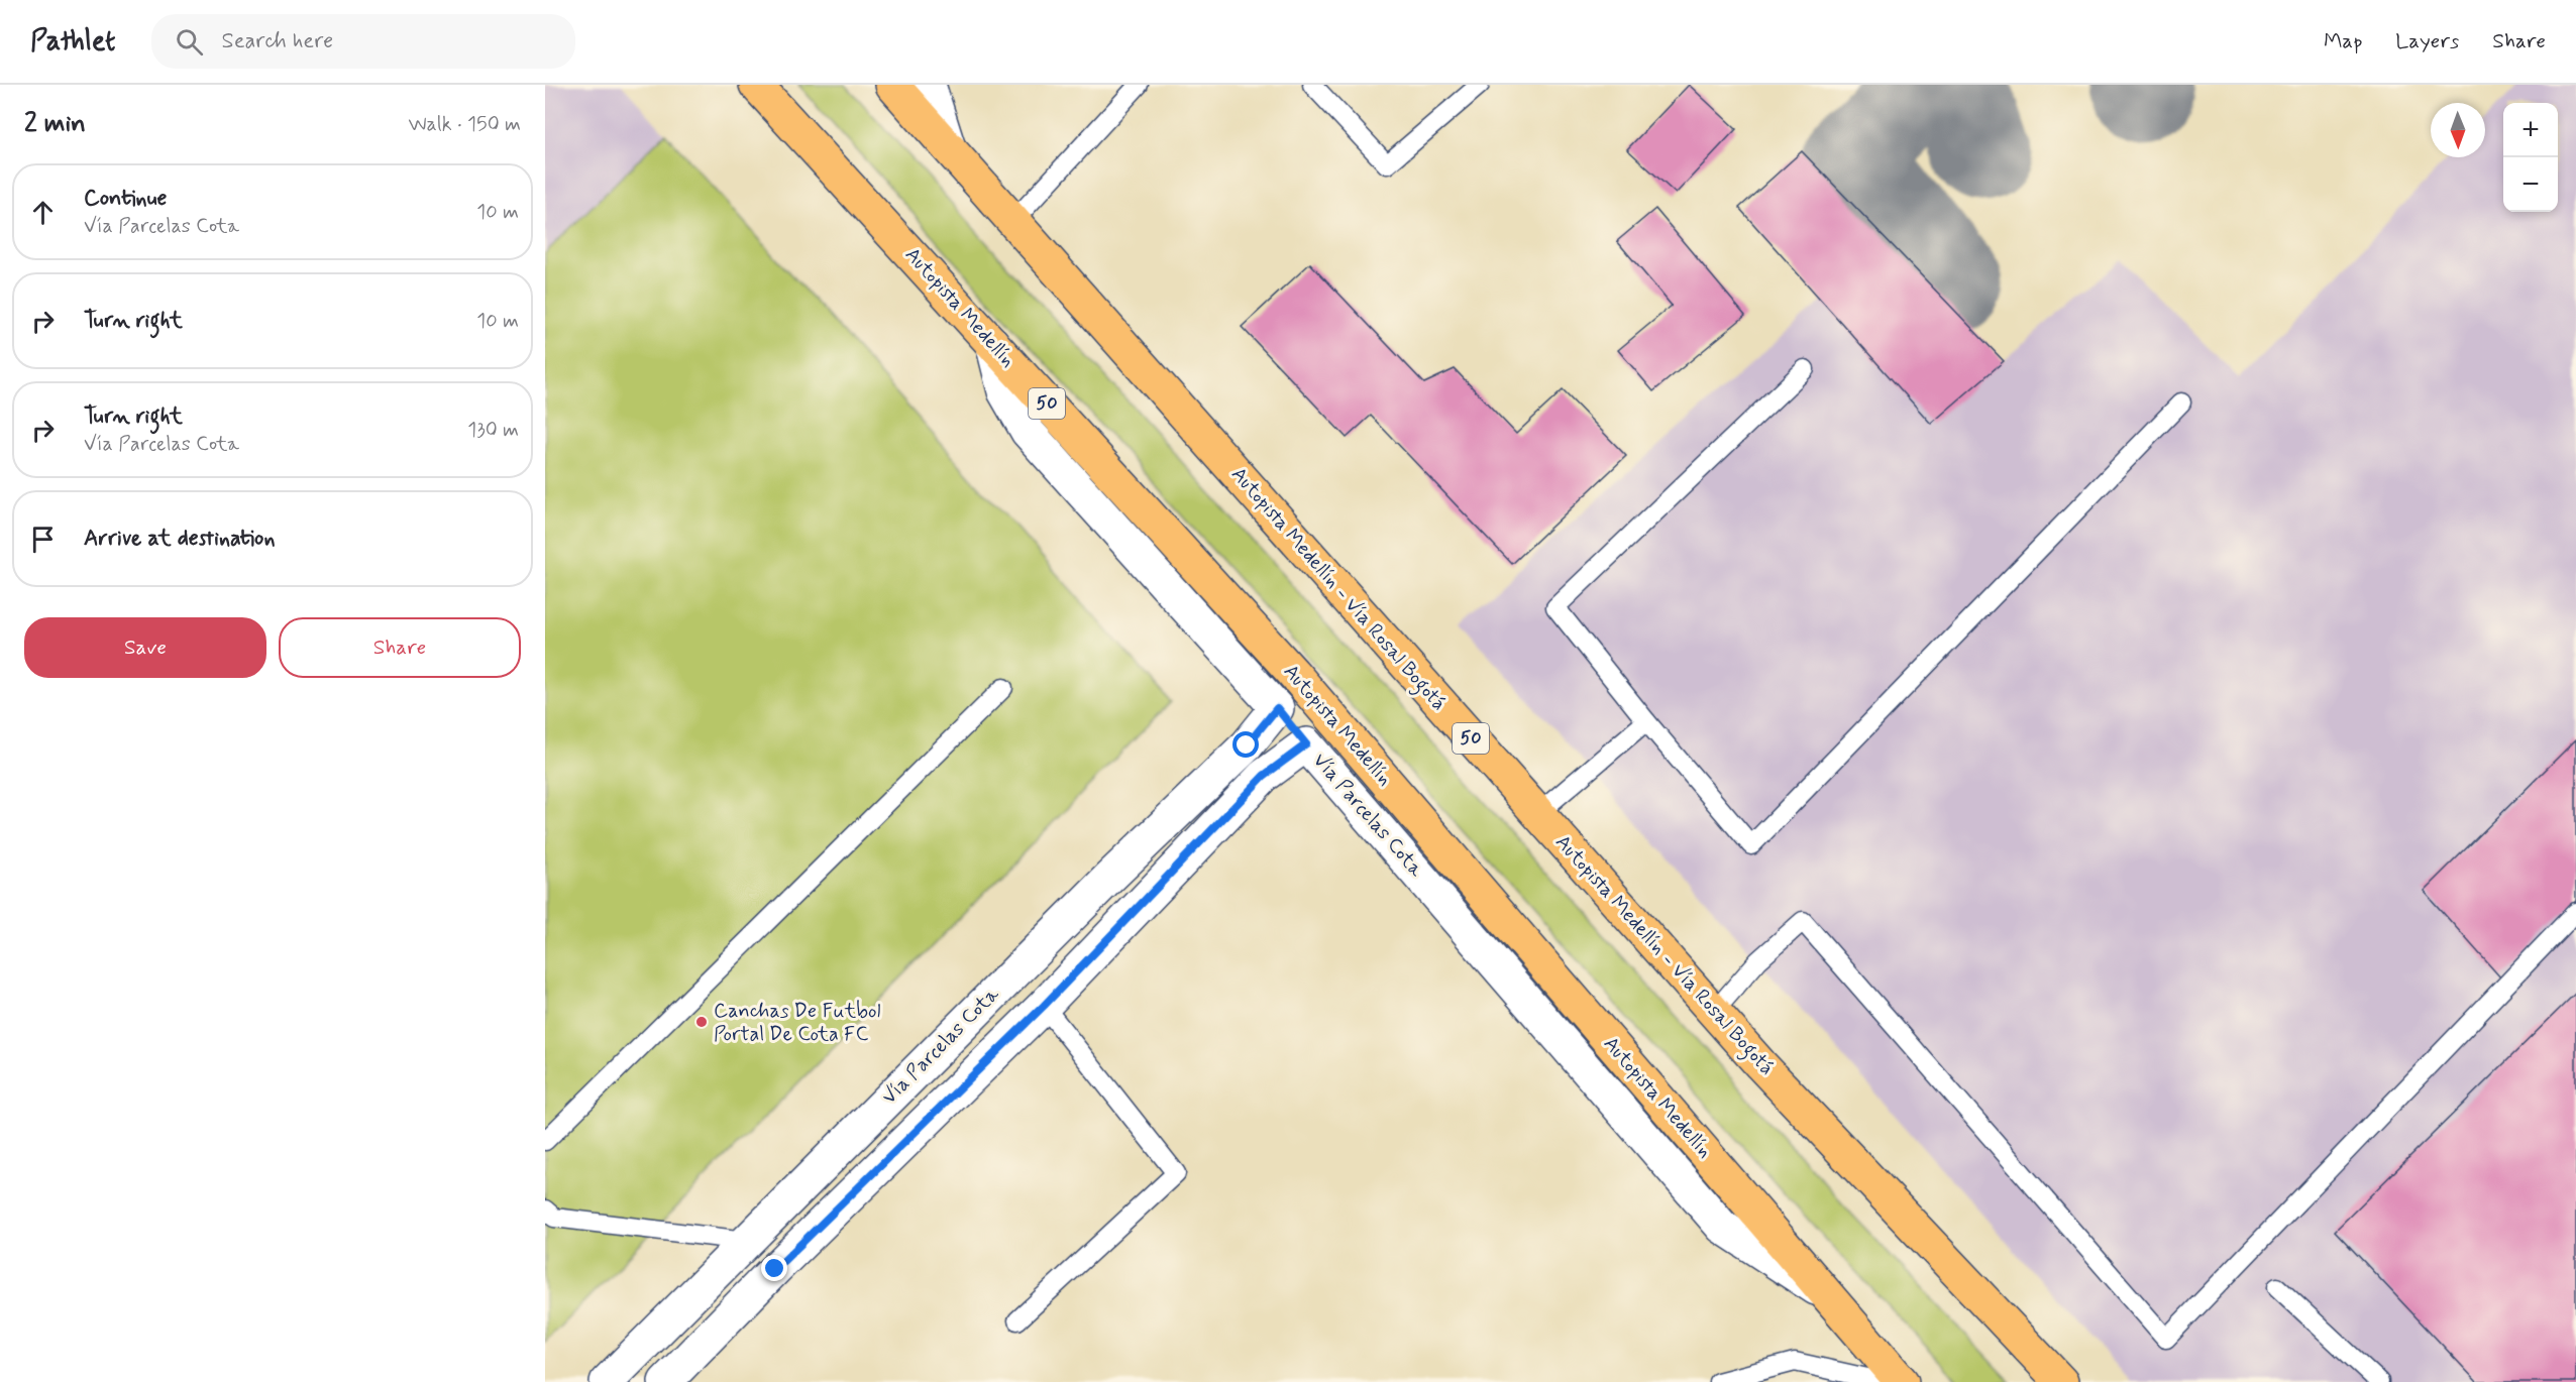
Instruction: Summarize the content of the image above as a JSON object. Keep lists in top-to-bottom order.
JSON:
{
  "streets": {
    "highway": ["Autopista Medellín", "50", "Autopista Medellín - Vía Rosal Bogotá"],
    "street": ["Vía Parcelas Cota"]
  },
  "crossings": [
    ["Autopista Medellín", "Vía Parcelas Cota"]
  ],
  "places": ["Canchas De Futbol Portal De Cota FC"],
  "north": "bottom",
  "page": {
    "header": "Pathlet",
    "search": "Search here",
    "nav": ["Map", "Layers", "Share"],
    "heading": ["2 min", "Walk · 150 m"],
    "map_buttons": ["+", "−"],
    "list": [
      ["Continue", "Vía Parcelas Cota", "10 m"],
      ["Turn right", "10 m"],
      ["Turn right", "Vía Parcelas Cota", "130 m"],
      "Arrive at destination"
    ],
    "buttons": ["Save", "Share"]
  }
}
